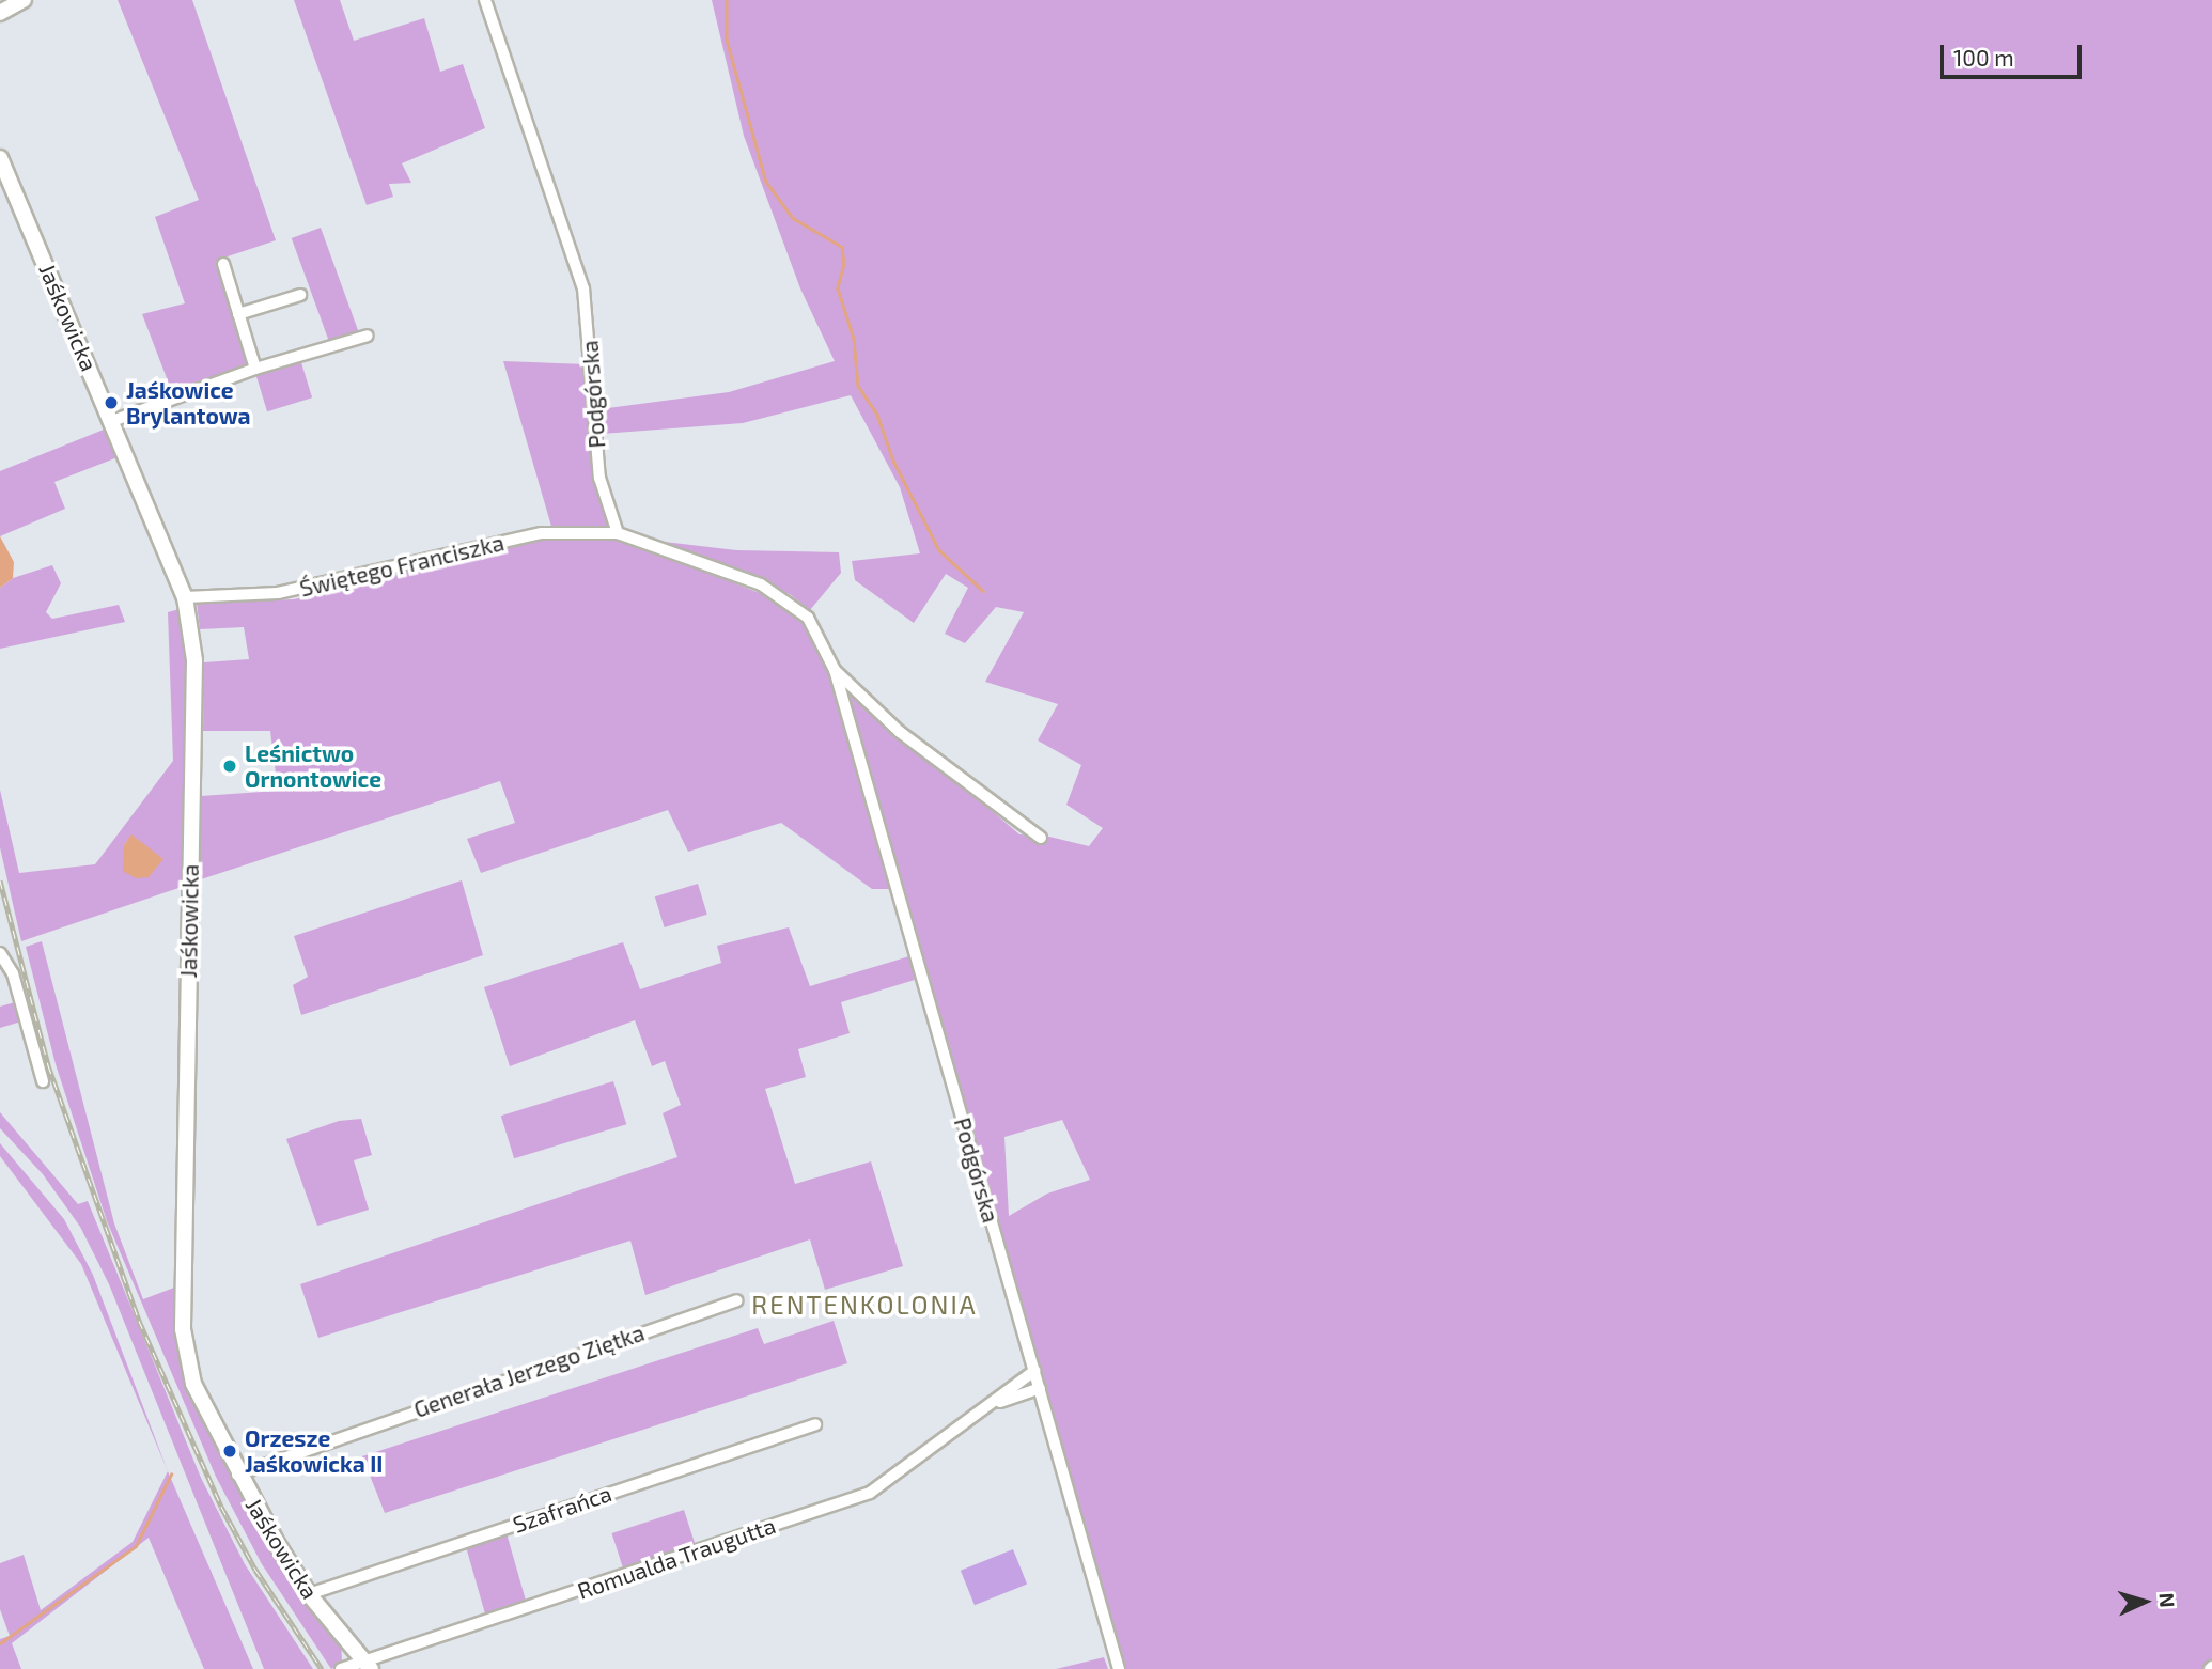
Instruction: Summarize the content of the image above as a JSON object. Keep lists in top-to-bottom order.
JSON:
{
  "streets": {
    "street": [
      "Jaśkowicka",
      "Podgórska",
      "Świętego Franciszka",
      "Generała Jerzego Ziętka",
      "Szafrańca",
      "Romualda Traugutta"
    ]
  },
  "crossings": [
    ["Jaśkowicka", "Świętego Franciszka"],
    ["Jaśkowicka", "Generała Jerzego Ziętka"],
    ["Jaśkowicka", "Szafrańca"],
    ["Jaśkowicka", "Romualda Traugutta"],
    ["Podgórska", "Świętego Franciszka"],
    ["Podgórska", "Romualda Traugutta"]
  ],
  "districts": ["RENTENKOLONIA"],
  "places": ["Jaśkowice Brylantowa", "Leśnictwo Ornontowice", "Orzesze Jaśkowicka II"],
  "scale_bar": "100 m",
  "north": "right"
}
